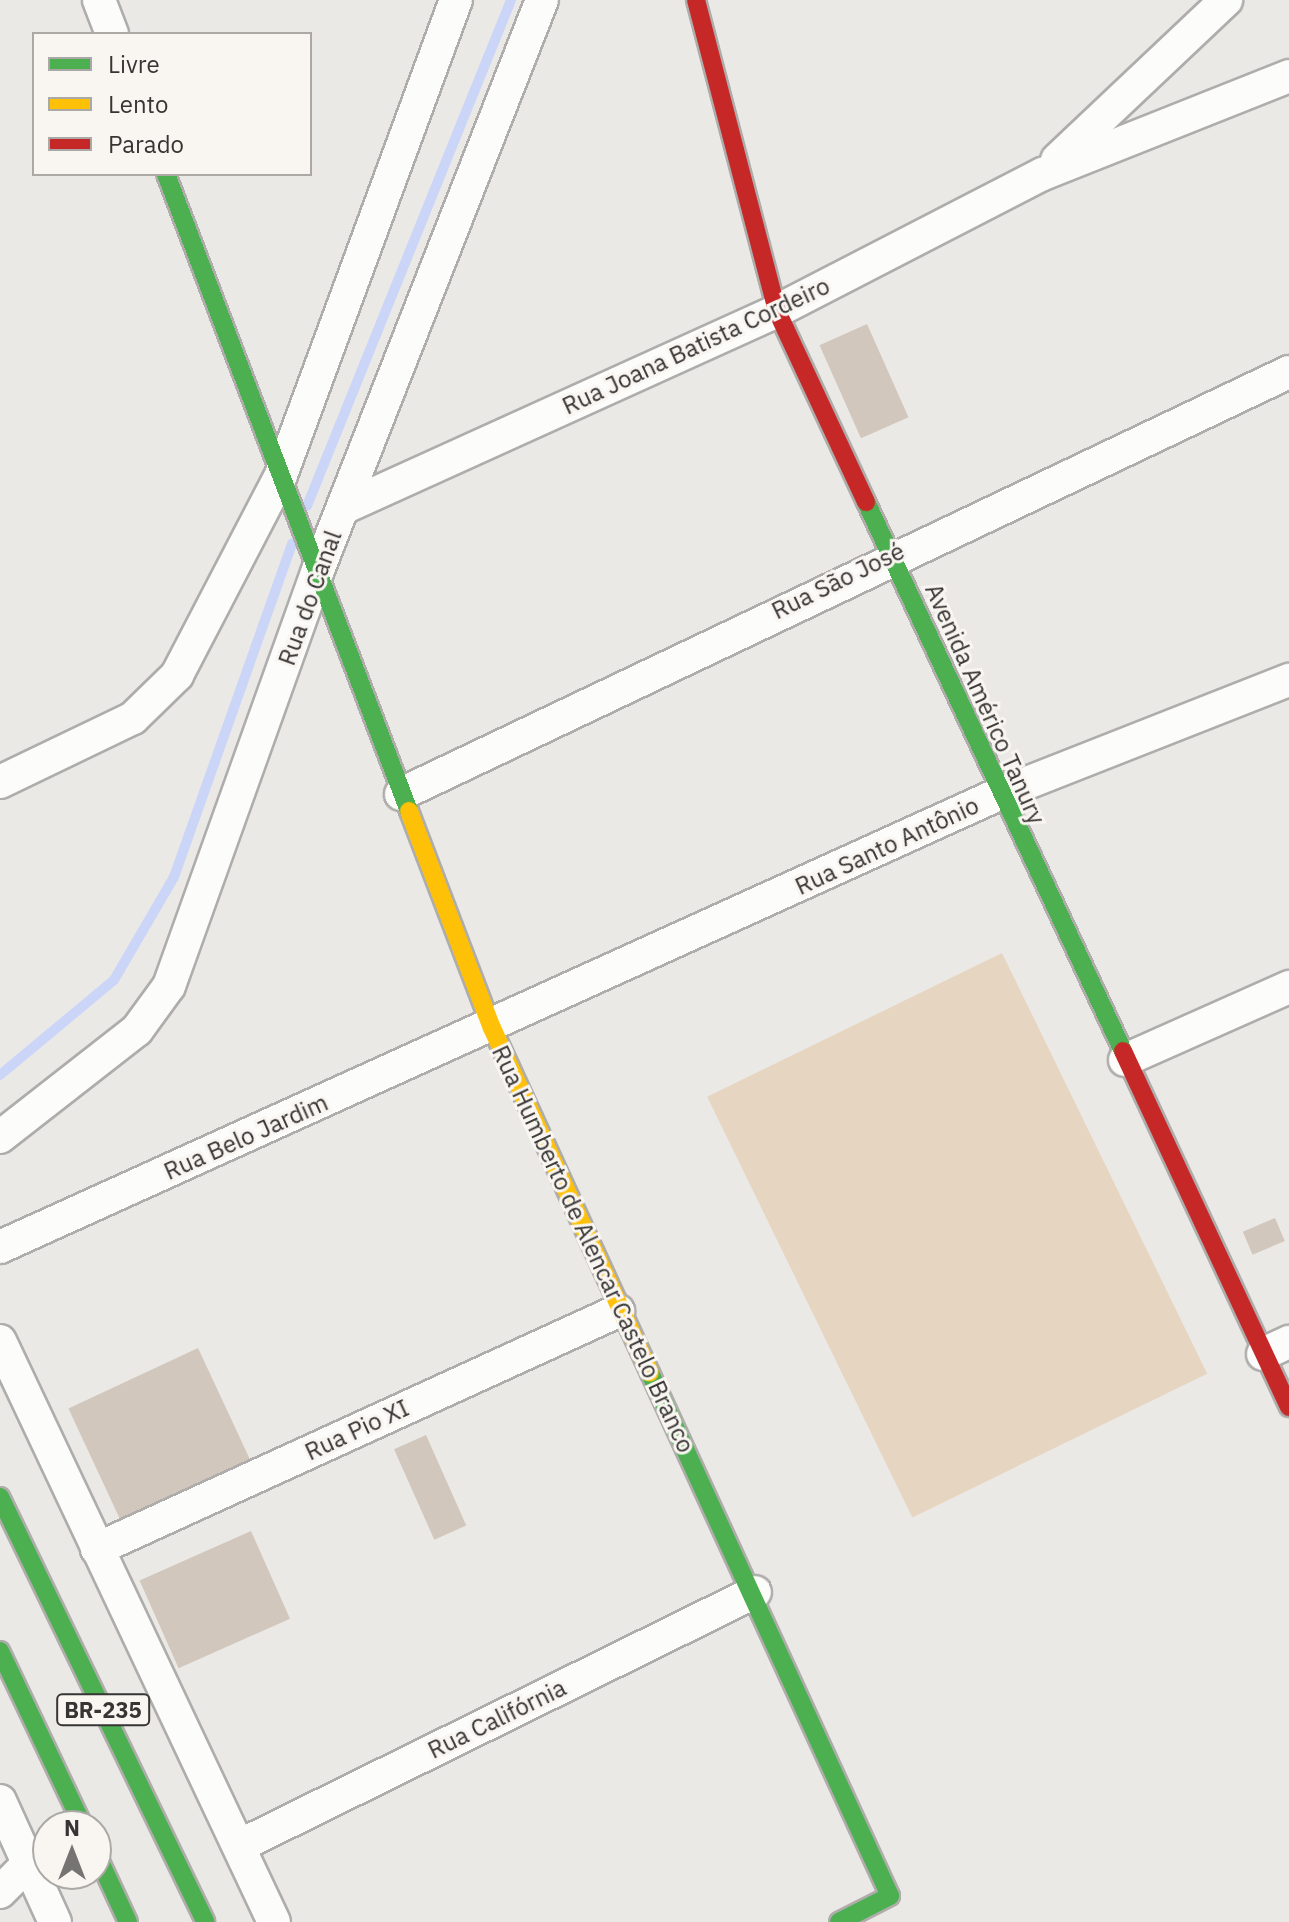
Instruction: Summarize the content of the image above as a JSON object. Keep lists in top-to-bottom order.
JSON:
{
  "streets": {
    "main road": ["Avenida Américo Tanury", "Rua Humberto de Alencar Castelo Branco", "BR-235"],
    "street": [
      "Rua Joana Batista Cordeiro",
      "Rua São José",
      "Rua do Canal",
      "Rua Santo Antônio",
      "Rua Belo Jardim",
      "Rua Pio XI",
      "Rua Califórnia"
    ]
  },
  "crossings": [
    ["Rua Joana Batista Cordeiro", "Rua do Canal"],
    ["Rua Joana Batista Cordeiro", "Avenida Américo Tanury"],
    ["Rua São José", "Avenida Américo Tanury"],
    ["Rua São José", "Rua Humberto de Alencar Castelo Branco"],
    ["Rua do Canal", "Rua Humberto de Alencar Castelo Branco"],
    ["Avenida Américo Tanury", "Rua Santo Antônio"],
    ["Rua Santo Antônio", "Rua Belo Jardim"],
    ["Rua Santo Antônio", "Rua Humberto de Alencar Castelo Branco"],
    ["Rua Belo Jardim", "Rua Humberto de Alencar Castelo Branco"],
    ["Rua Humberto de Alencar Castelo Branco", "Rua Pio XI"],
    ["Rua Humberto de Alencar Castelo Branco", "Rua Califórnia"]
  ],
  "legend": ["Livre", "Lento", "Parado"],
  "north": "top"
}
